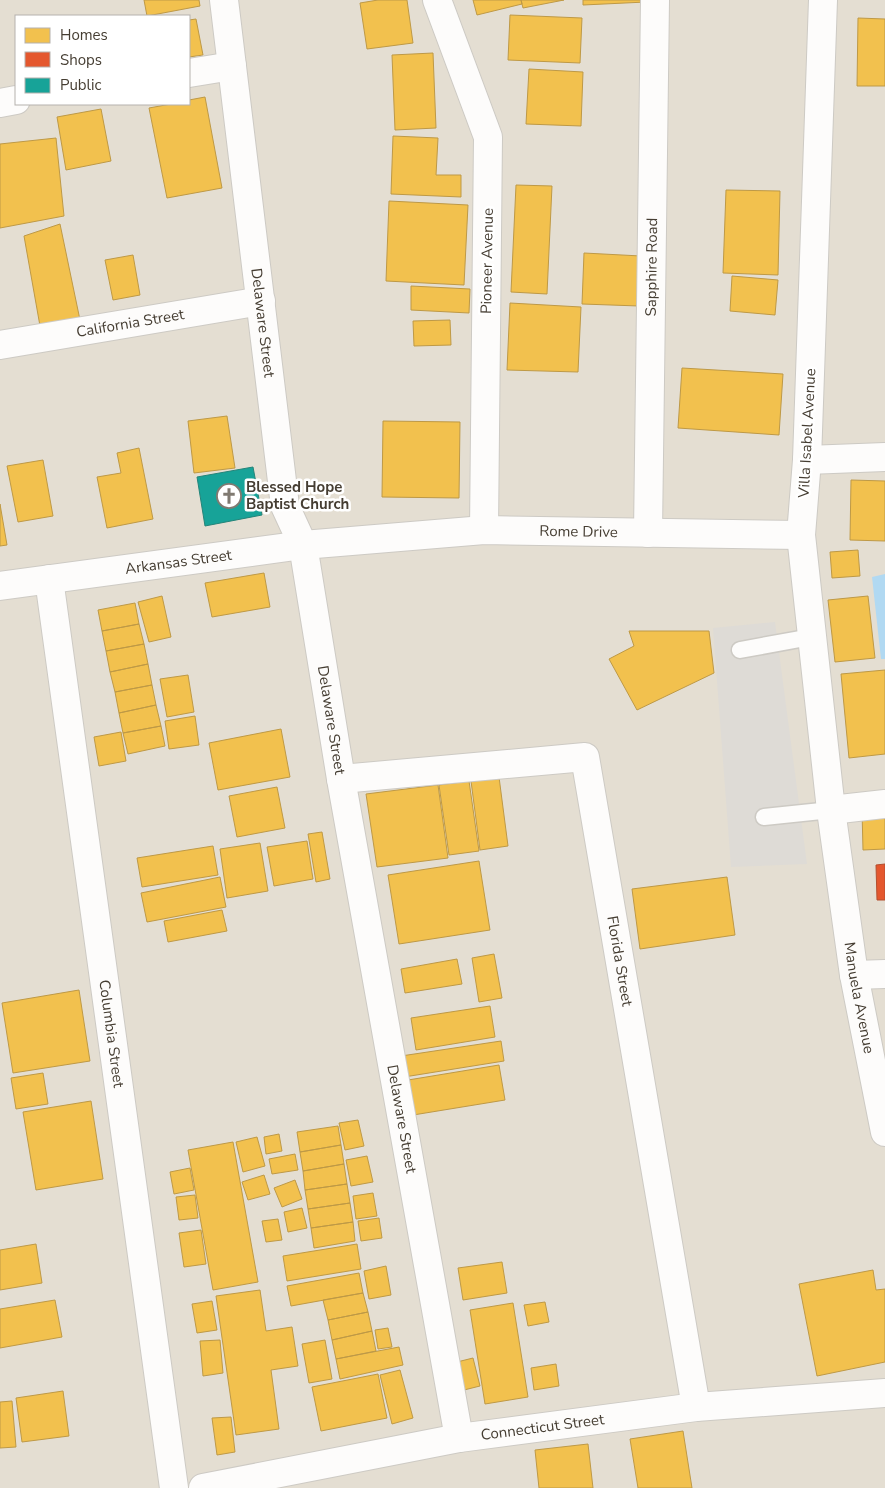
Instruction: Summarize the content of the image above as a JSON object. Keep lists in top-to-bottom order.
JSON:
{
  "streets": {
    "street": [
      "Pioneer Avenue",
      "Sapphire Road",
      "Delaware Street",
      "California Street",
      "Villa Isabel Avenue",
      "Rome Drive",
      "Arkansas Street",
      "Florida Street",
      "Manuela Avenue",
      "Columbia Street",
      "Connecticut Street"
    ]
  },
  "crossings": [
    ["Pioneer Avenue", "Rome Drive"],
    ["Sapphire Road", "Rome Drive"],
    ["Delaware Street", "California Street"],
    ["Delaware Street", "Arkansas Street"],
    ["Delaware Street", "Florida Street"],
    ["Delaware Street", "Connecticut Street"],
    ["Villa Isabel Avenue", "Rome Drive"],
    ["Villa Isabel Avenue", "Manuela Avenue"],
    ["Rome Drive", "Arkansas Street"],
    ["Arkansas Street", "Columbia Street"],
    ["Florida Street", "Connecticut Street"]
  ],
  "places": {
    "church": ["Blessed Hope Baptist Church"]
  },
  "legend": ["Homes", "Shops", "Public"]
}
